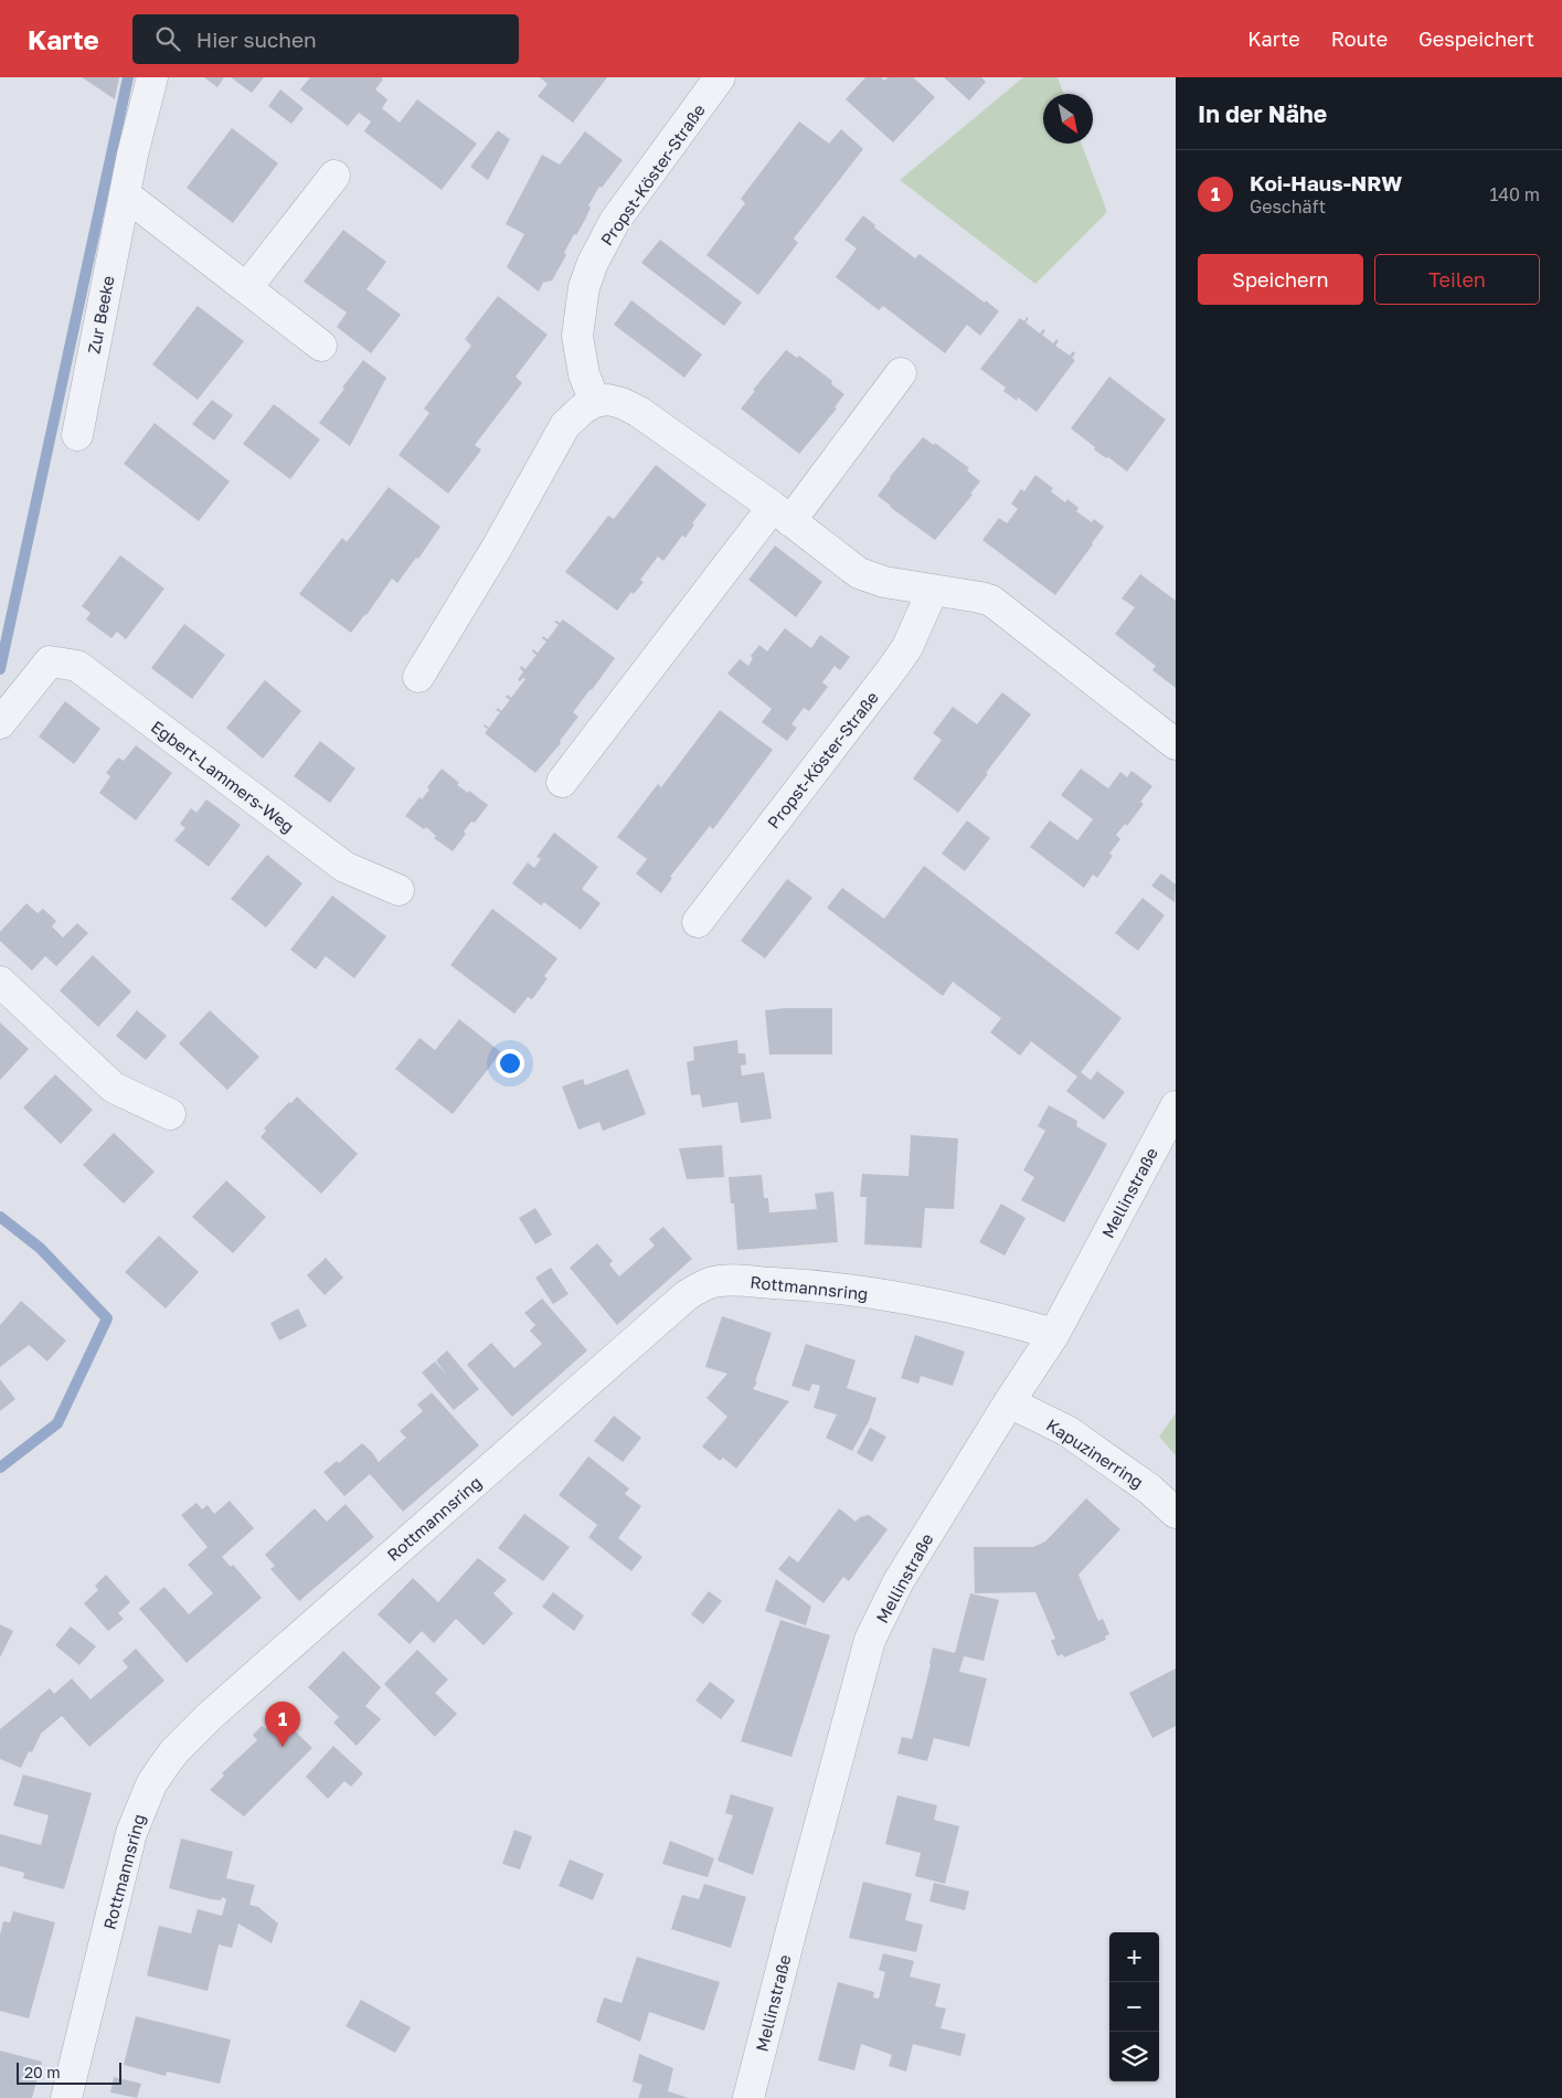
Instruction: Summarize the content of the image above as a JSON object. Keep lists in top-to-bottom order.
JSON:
{
  "streets": {
    "street": [
      "Propst-Köster-Straße",
      "Zur Beeke",
      "Egbert-Lammers-Weg",
      "Mellinstraße",
      "Rottmannsring",
      "Kapuzinerring"
    ]
  },
  "crossings": [
    ["Mellinstraße", "Rottmannsring"],
    ["Mellinstraße", "Kapuzinerring"]
  ],
  "scale_bar": "20 m",
  "north": "bottom right",
  "page": {
    "header": "Karte",
    "search": "Hier suchen",
    "nav": ["Karte", "Route", "Gespeichert"],
    "heading": "In der Nähe",
    "list": [
      {
        "mark": "1",
        "name": "Koi-Haus-NRW",
        "note": "Geschäft",
        "value": "140 m"
      }
    ],
    "buttons": ["Speichern", "Teilen"],
    "pins": "1",
    "map_buttons": ["+", "−"],
    "scale": "20 m"
  }
}
